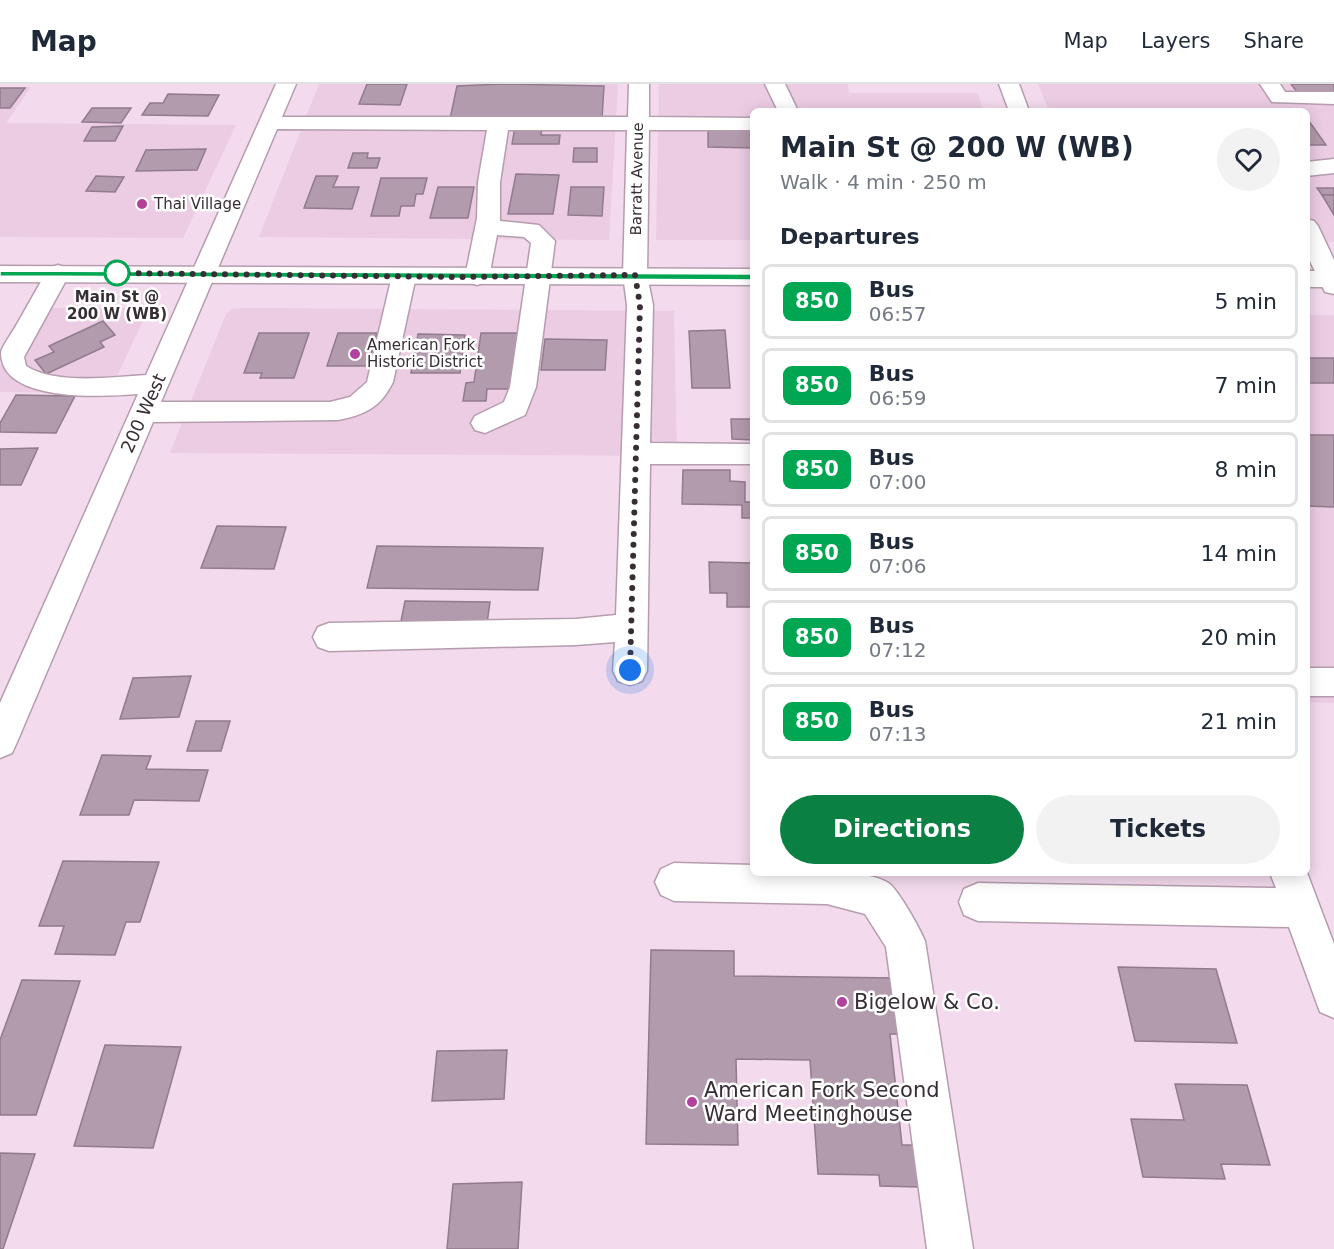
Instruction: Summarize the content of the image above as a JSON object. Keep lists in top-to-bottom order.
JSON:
{
  "streets": {
    "street": ["Barratt Avenue", "200 West"]
  },
  "places": [
    "Thai Village",
    "Main St @ 200 W (WB)",
    "American Fork Historic District",
    "Bigelow & Co.",
    "American Fork Second Ward Meetinghouse"
  ],
  "lines": ["bus line 850"],
  "page": {
    "header": "Map",
    "nav": ["Map", "Layers", "Share"],
    "heading": [
      ["Main St @ 200 W (WB)", "Walk · 4 min · 250 m"],
      "Departures"
    ],
    "list": [
      {
        "mark": "850",
        "name": "Bus",
        "note": "06:57",
        "value": "5 min"
      },
      {
        "mark": "850",
        "name": "Bus",
        "note": "06:59",
        "value": "7 min"
      },
      {
        "mark": "850",
        "name": "Bus",
        "note": "07:00",
        "value": "8 min"
      },
      {
        "mark": "850",
        "name": "Bus",
        "note": "07:06",
        "value": "14 min"
      },
      {
        "mark": "850",
        "name": "Bus",
        "note": "07:12",
        "value": "20 min"
      },
      {
        "mark": "850",
        "name": "Bus",
        "note": "07:13",
        "value": "21 min"
      }
    ],
    "buttons": ["Directions", "Tickets"]
  }
}
